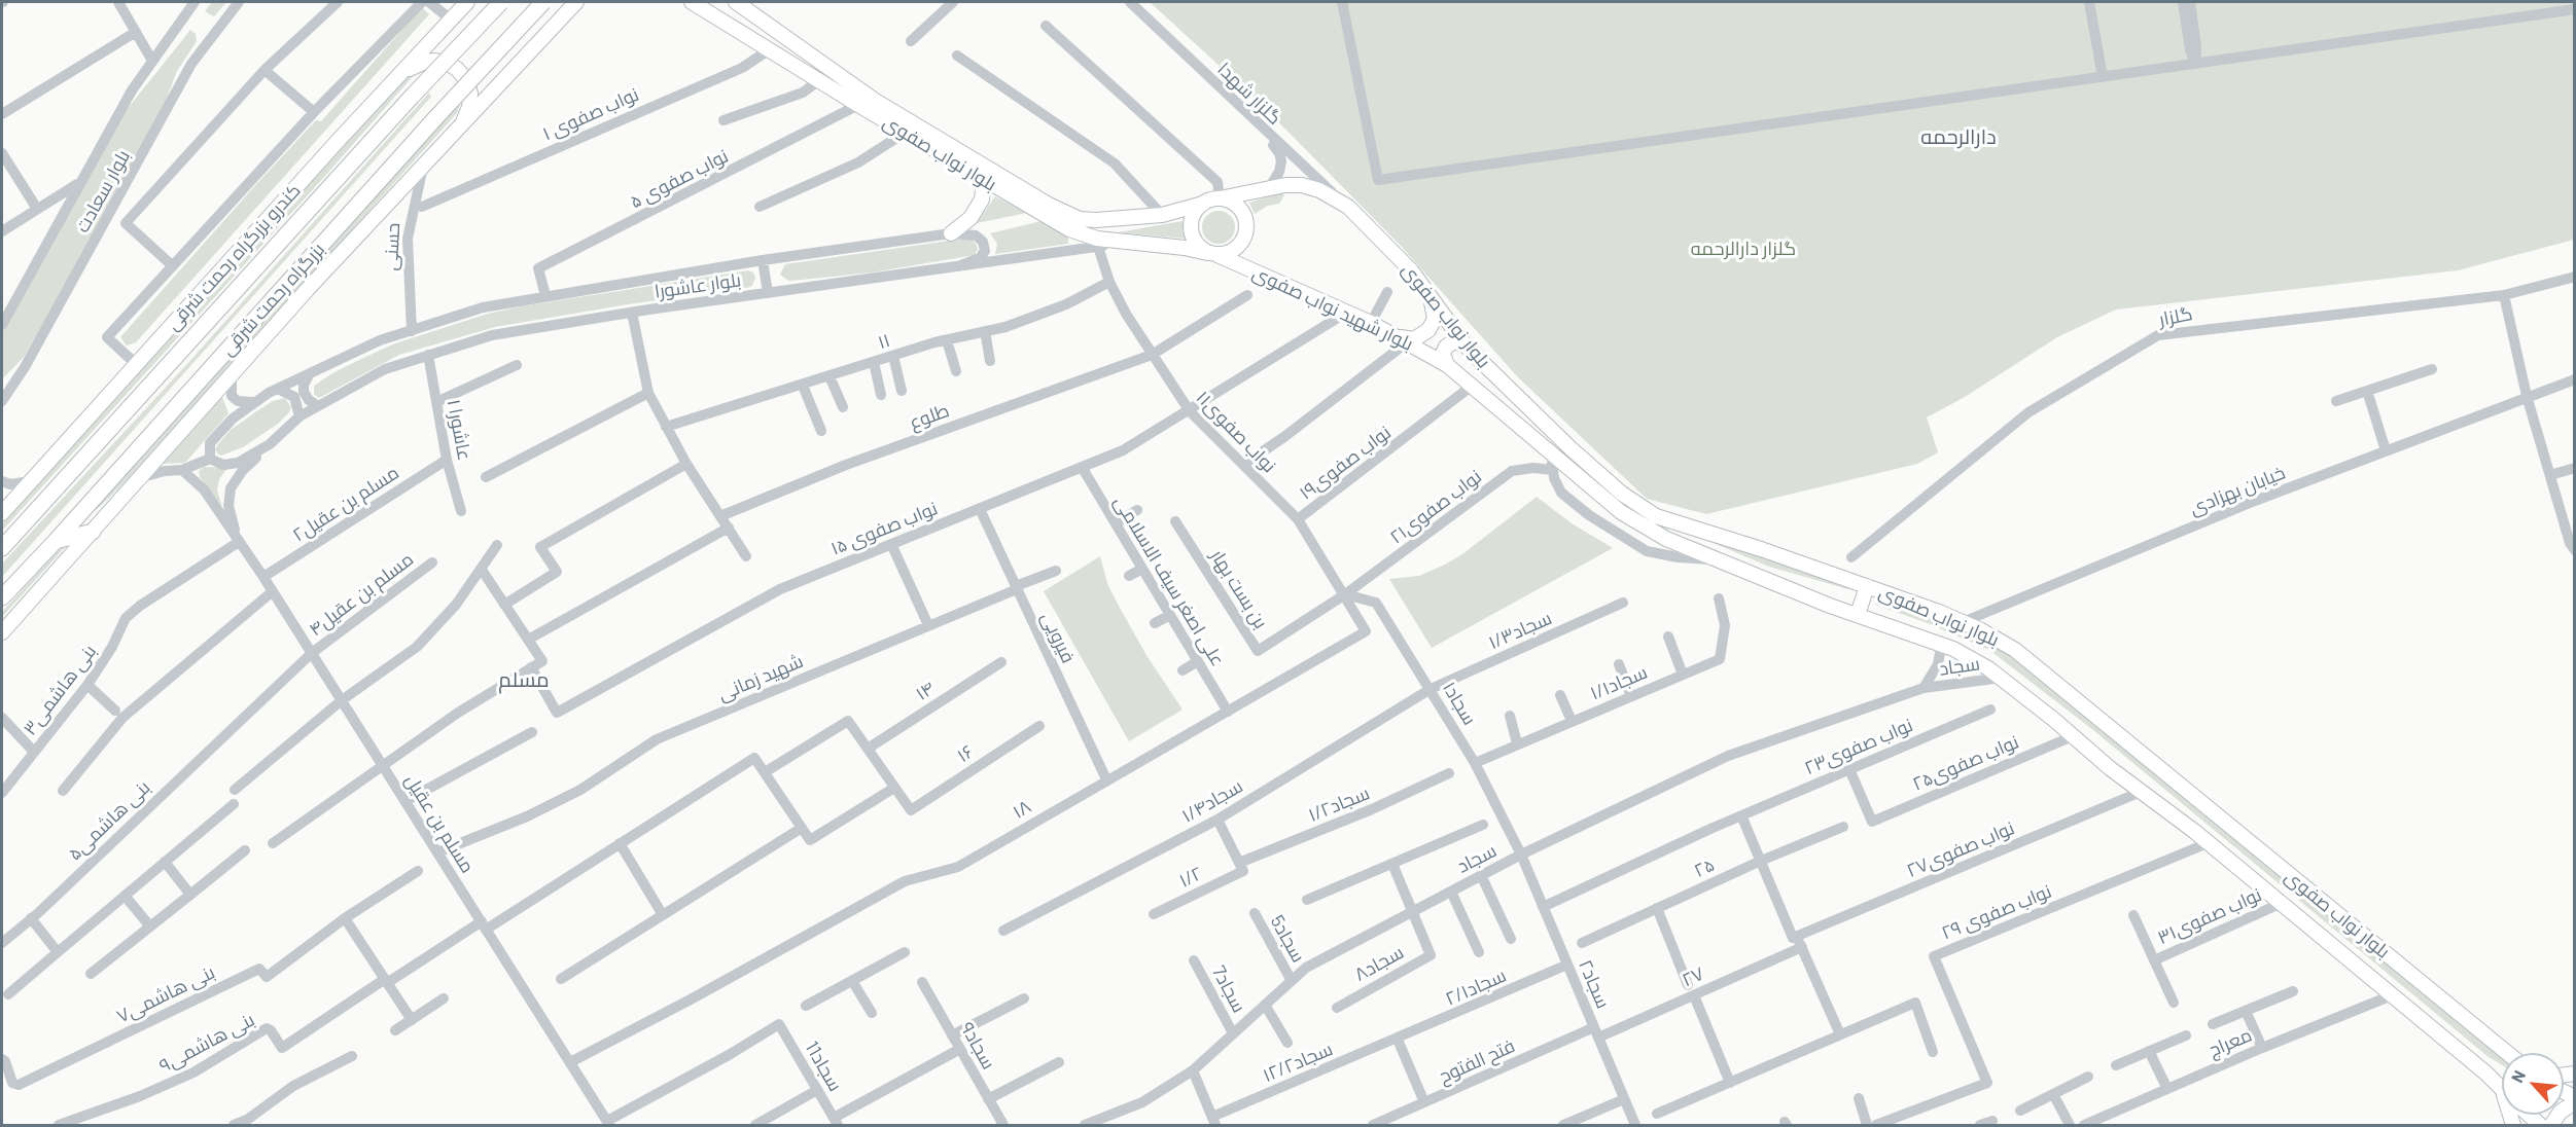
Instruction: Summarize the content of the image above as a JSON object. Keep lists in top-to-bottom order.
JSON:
{
  "streets": {
    "highway": ["بزرگراه رحمت شرقی"],
    "main road": ["بلوار نواب صفوی", "کندرو بزرگراه رحمت شرقی", "بلوار شهید نواب صفوی"],
    "street": [
      "گلزار شهدا",
      "نواب صفوی ۱",
      "نواب صفوی ۵",
      "بلوار سعادت",
      "حسنی",
      "بلوار عاشورا",
      "گلزار",
      "۱۱",
      "طلوع",
      "عاشورا ۱",
      "۱۱نواب صفوی",
      "۱۹نواب صفوی",
      "خیابان بهزادی",
      "مسلم بن عقیل۲",
      "۲۱نواب صفوی",
      "نواب صفوی ۱۵",
      "علی اصغر سیف الاسلامی",
      "بن بست بهار",
      "مسلم بن عقیل۴",
      "۱/۳سجاد",
      "فیرویی",
      "سجاد",
      "شهید زمانی",
      "۱/۱سجاد",
      "بنی هاشمی۳",
      "۱۴",
      "۱سجاد",
      "۲۳نواب صفوی",
      "۱۶",
      "۲۵نواب صفوی",
      "۱/۴سجاد",
      "۱/۲سجاد",
      "۱۸",
      "بنی هاشمی۵",
      "مسلم بن عقیل",
      "۲۷نواب صفوی",
      "۲۵",
      "۱/۲",
      "نواب صفوی ۲۹",
      "۳۱نواب صفوی",
      "5سجاد",
      "۸سجاد",
      "۲۷",
      "۲سجاد",
      "۲/۱سجاد",
      "7سجاد",
      "بنی هاشمی۷",
      "بنی هاشمی۹",
      "معراج",
      "۹سجاد",
      "فتح الفتوح",
      "۱۲/۲سجاد",
      "11سجاد"
    ]
  },
  "crossings": [
    ["گلزار شهدا", "بلوار نواب صفوی"],
    ["نواب صفوی ۱", "بلوار نواب صفوی"],
    ["بلوار نواب صفوی", "نواب صفوی ۵"],
    ["بلوار نواب صفوی", "بلوار عاشورا"],
    ["بلوار نواب صفوی", "بلوار شهید نواب صفوی"],
    ["بلوار نواب صفوی", "۱۹نواب صفوی"],
    ["بلوار نواب صفوی", "خیابان بهزادی"],
    ["بلوار نواب صفوی", "سجاد"],
    ["بلوار نواب صفوی", "۲۵نواب صفوی"],
    ["بلوار نواب صفوی", "۲۷نواب صفوی"],
    ["بلوار نواب صفوی", "نواب صفوی ۲۹"],
    ["بلوار نواب صفوی", "۳۱نواب صفوی"],
    ["بلوار نواب صفوی", "معراج"],
    ["نواب صفوی ۵", "بلوار عاشورا"],
    ["حسنی", "بلوار عاشورا"],
    ["بلوار عاشورا", "عاشورا ۱"],
    ["بلوار عاشورا", "۱۱نواب صفوی"],
    ["بلوار شهید نواب صفوی", "نواب صفوی ۱۵"],
    ["۱۱", "۱۱نواب صفوی"],
    ["طلوع", "۱۱نواب صفوی"],
    ["عاشورا ۱", "مسلم بن عقیل۲"],
    ["۱۱نواب صفوی", "۱۹نواب صفوی"],
    ["۱۱نواب صفوی", "۲۱نواب صفوی"],
    ["۱۱نواب صفوی", "نواب صفوی ۱۵"],
    ["۱۱نواب صفوی", "بن بست بهار"],
    ["۱۱نواب صفوی", "۱سجاد"],
    ["۱۱نواب صفوی", "۱۸"],
    ["مسلم بن عقیل۲", "مسلم بن عقیل"],
    ["۲۱نواب صفوی", "بن بست بهار"],
    ["۲۱نواب صفوی", "۱سجاد"],
    ["نواب صفوی ۱۵", "علی اصغر سیف الاسلامی"],
    ["نواب صفوی ۱۵", "فیرویی"],
    ["علی اصغر سیف الاسلامی", "۱۸"],
    ["بن بست بهار", "۱سجاد"],
    ["مسلم بن عقیل۴", "بنی هاشمی۵"],
    ["مسلم بن عقیل۴", "مسلم بن عقیل"],
    ["۱/۳سجاد", "۱سجاد"],
    ["۱/۳سجاد", "۱/۴سجاد"],
    ["فیرویی", "شهید زمانی"],
    ["فیرویی", "۱۸"],
    ["سجاد", "۱سجاد"],
    ["سجاد", "5سجاد"],
    ["سجاد", "۸سجاد"],
    ["سجاد", "۲سجاد"],
    ["سجاد", "7سجاد"],
    ["شهید زمانی", "مسلم بن عقیل"],
    ["۱/۱سجاد", "۱سجاد"],
    ["بنی هاشمی۳", "مسلم بن عقیل"],
    ["۱سجاد", "۱/۴سجاد"],
    ["۱سجاد", "۲سجاد"],
    ["۲۳نواب صفوی", "۲۵نواب صفوی"],
    ["۲۳نواب صفوی", "۲سجاد"],
    ["۱/۲سجاد", "۱/۲"],
    ["۱۸", "مسلم بن عقیل"],
    ["مسلم بن عقیل", "11سجاد"],
    ["۲۷", "۲سجاد"],
    ["۲۷", "فتح الفتوح"],
    ["۲سجاد", "۲/۱سجاد"],
    ["۲سجاد", "فتح الفتوح"],
    ["۲/۱سجاد", "۱۲/۲سجاد"]
  ],
  "districts": ["دارالرحمه", "مسلم"],
  "parks": ["گلزار دارالرحمه"],
  "north": "top left"
}
